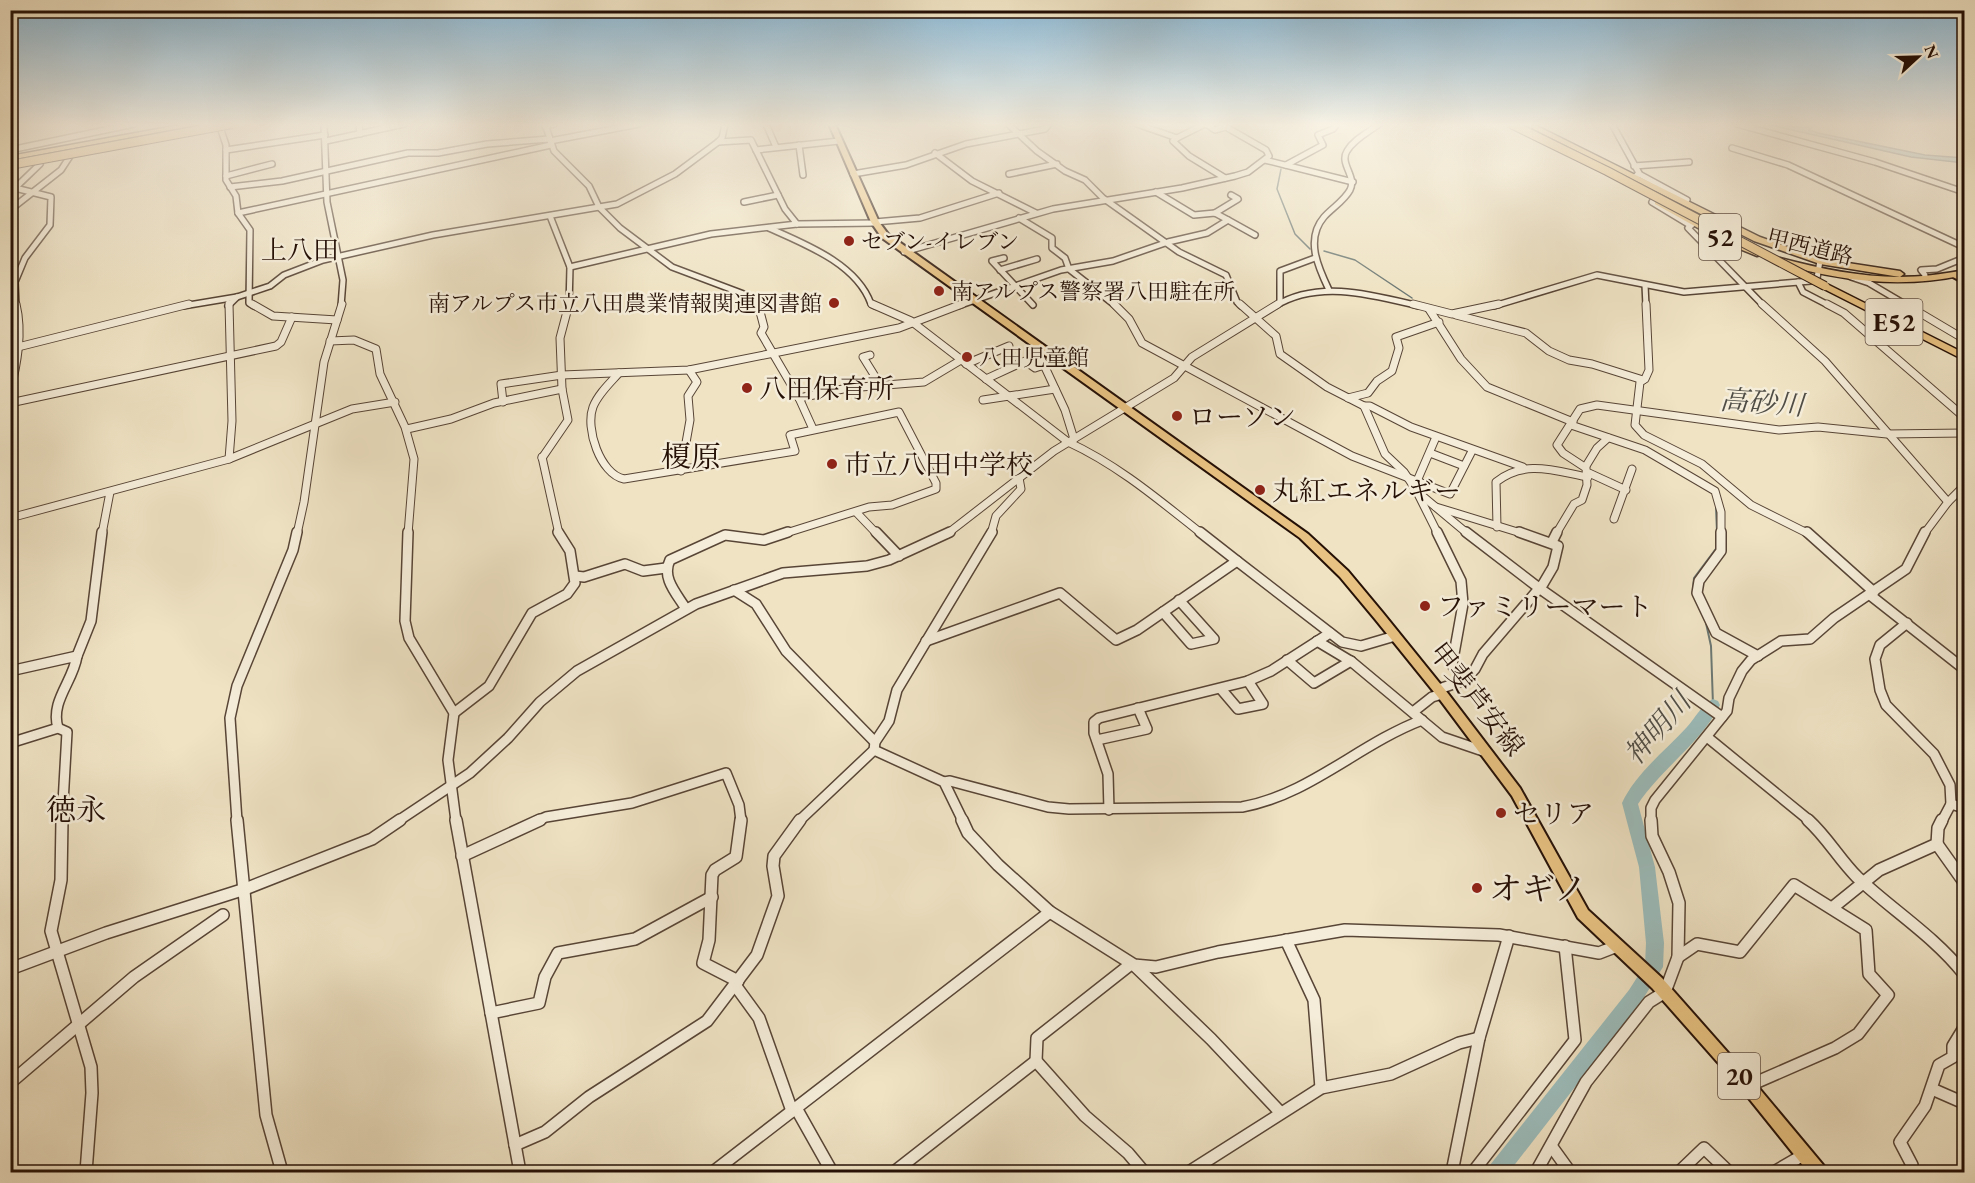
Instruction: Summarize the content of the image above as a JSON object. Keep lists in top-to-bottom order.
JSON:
{
  "streets": {
    "highway": ["52", "甲西道路", "E52"],
    "main road": ["甲斐芦安線", "20"]
  },
  "districts": ["上八田", "榎原", "徳永"],
  "water": ["高砂川", "神明川"],
  "places": [
    "セブン-イレブン",
    "南アルプス警察署八田駐在所",
    "南アルプス市立八田農業情報関連図書館",
    "八田児童館",
    "八田保育所",
    "ローソン",
    "市立八田中学校",
    "丸紅エネルギー",
    "ファミリーマート",
    "セリア",
    "オギノ"
  ],
  "north": "right"
}
